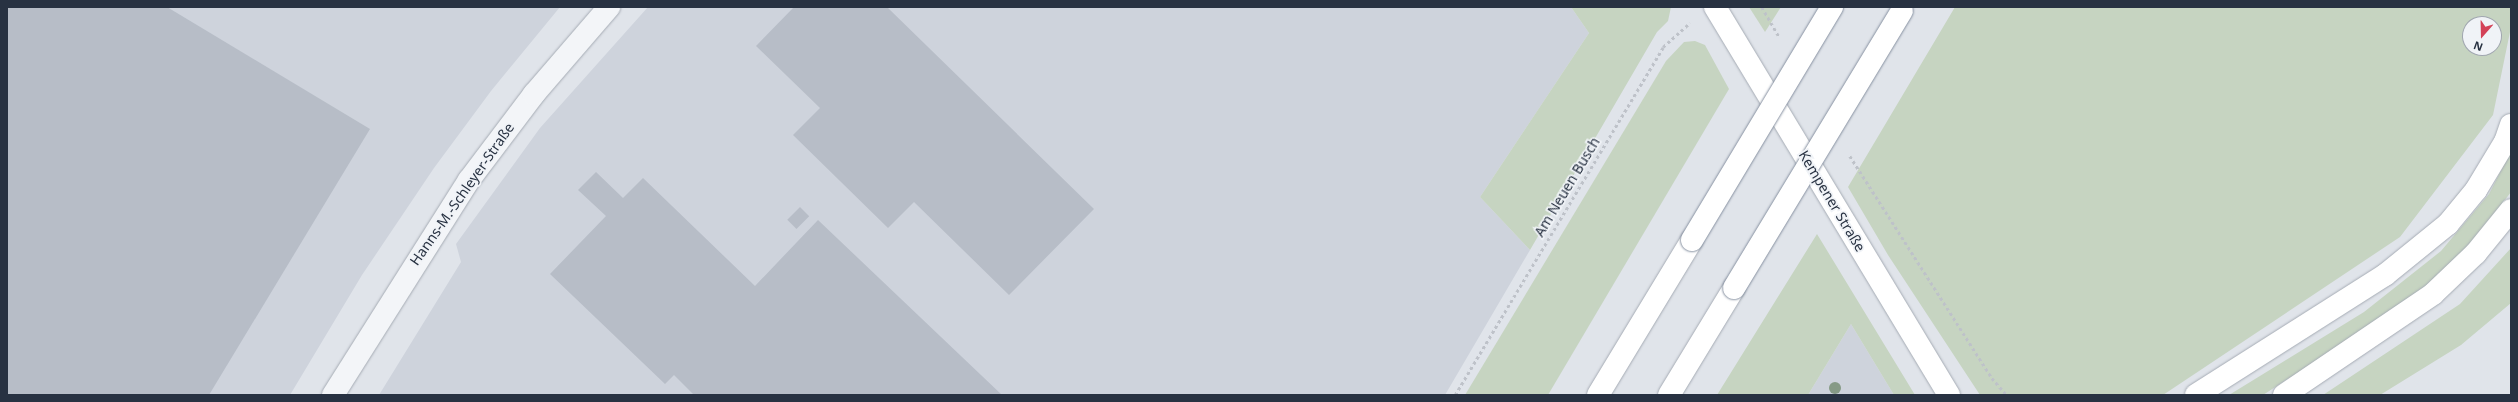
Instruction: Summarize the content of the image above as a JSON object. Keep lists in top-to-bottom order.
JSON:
{
  "streets": {
    "main road": ["Kempener Straße"],
    "street": ["Hanns-M.-Schleyer-Straße"],
    "path": ["Am Neuen Busch"]
  },
  "crossings": [
    ["Am Neuen Busch", "Kempener Straße"]
  ],
  "north": "bottom"
}
